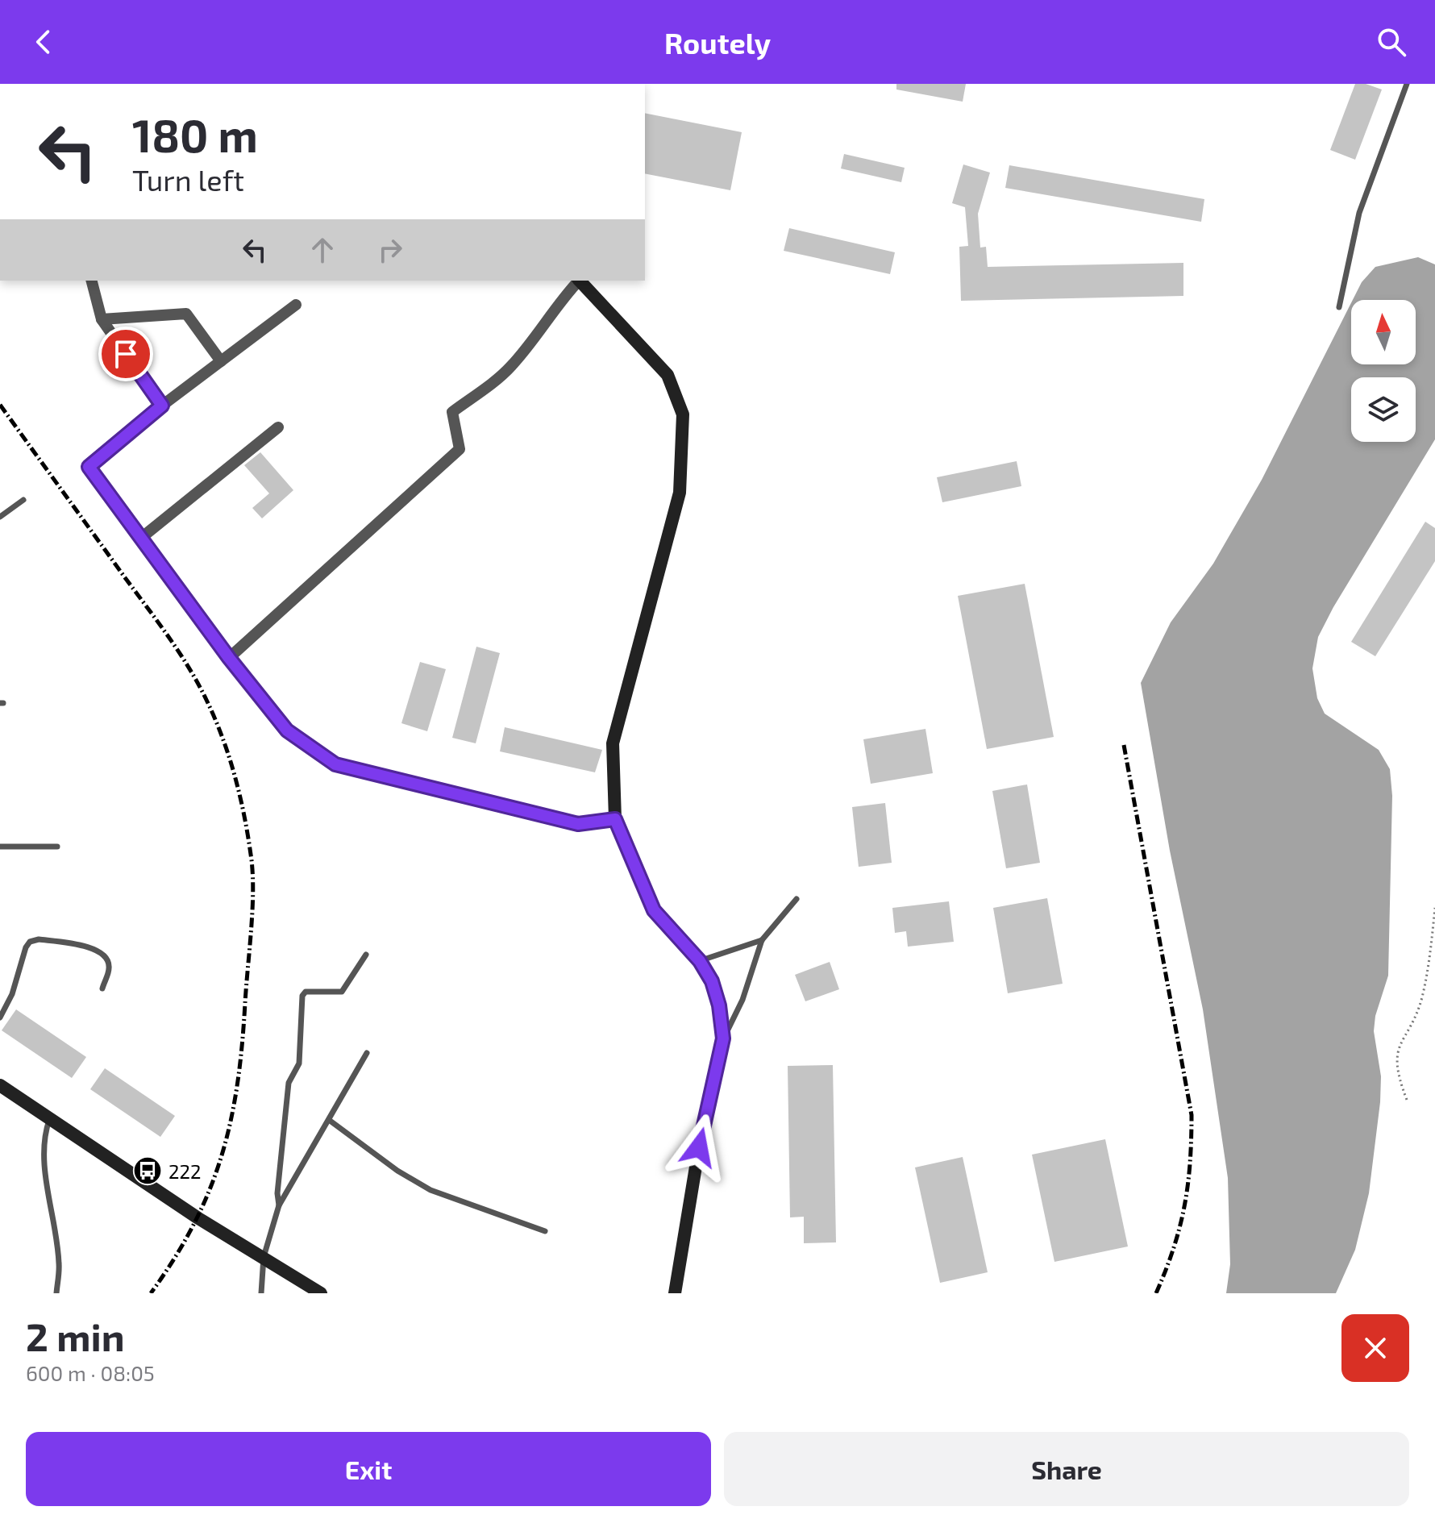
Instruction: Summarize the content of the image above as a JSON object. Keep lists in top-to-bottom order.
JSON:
{
  "places": {
    "bus stop": ["222"]
  },
  "north": "top",
  "page": {
    "header": "Routely",
    "turn": ["180 m", "Turn left"],
    "heading": ["2 min", "600 m · 08:05"],
    "buttons": ["Exit", "Share"]
  }
}
